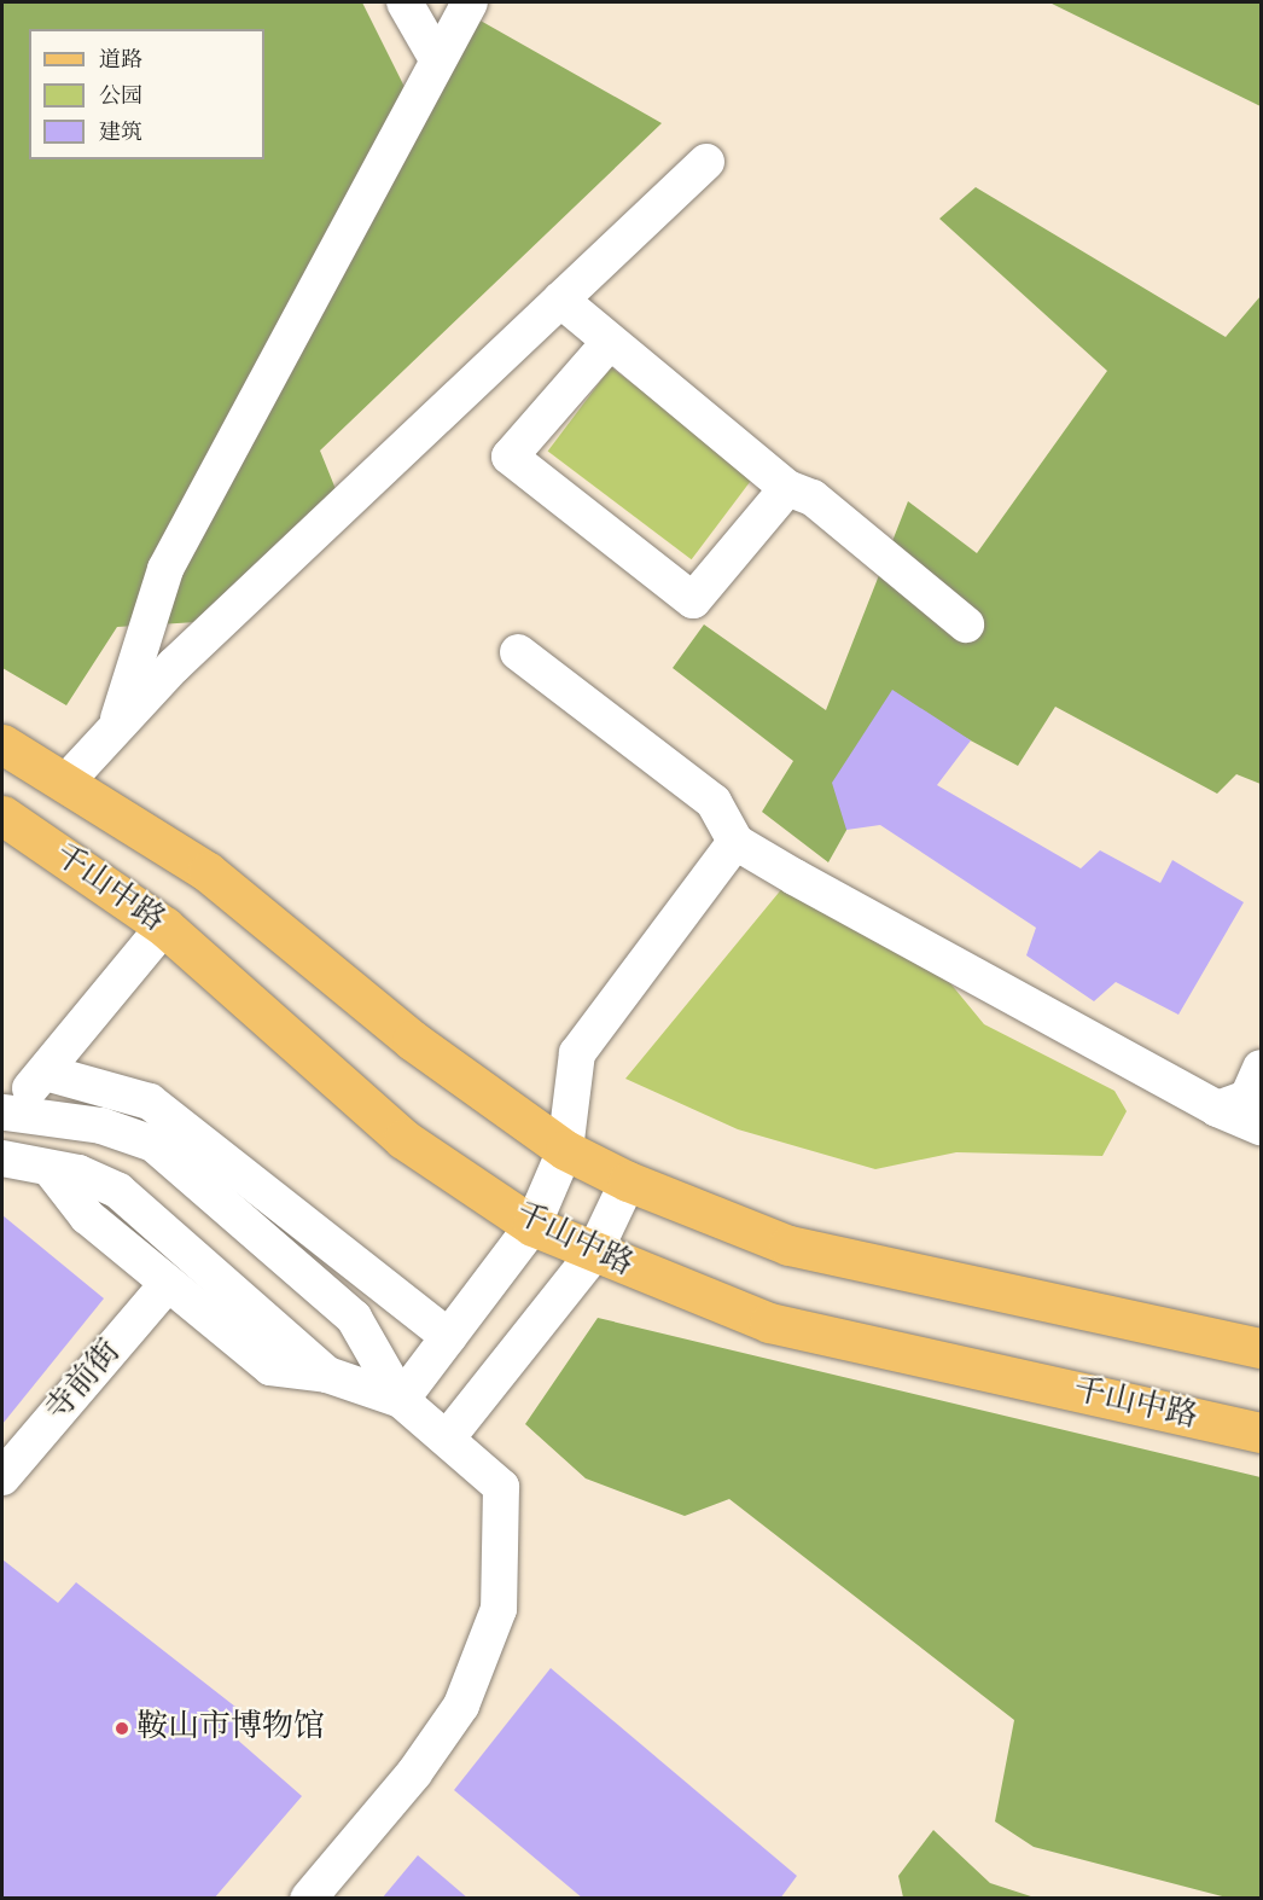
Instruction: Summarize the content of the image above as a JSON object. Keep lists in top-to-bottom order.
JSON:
{
  "streets": {
    "main road": ["千山中路"],
    "street": ["寺前街"]
  },
  "places": ["鞍山市博物馆"],
  "legend": ["道路", "公园", "建筑"]
}
